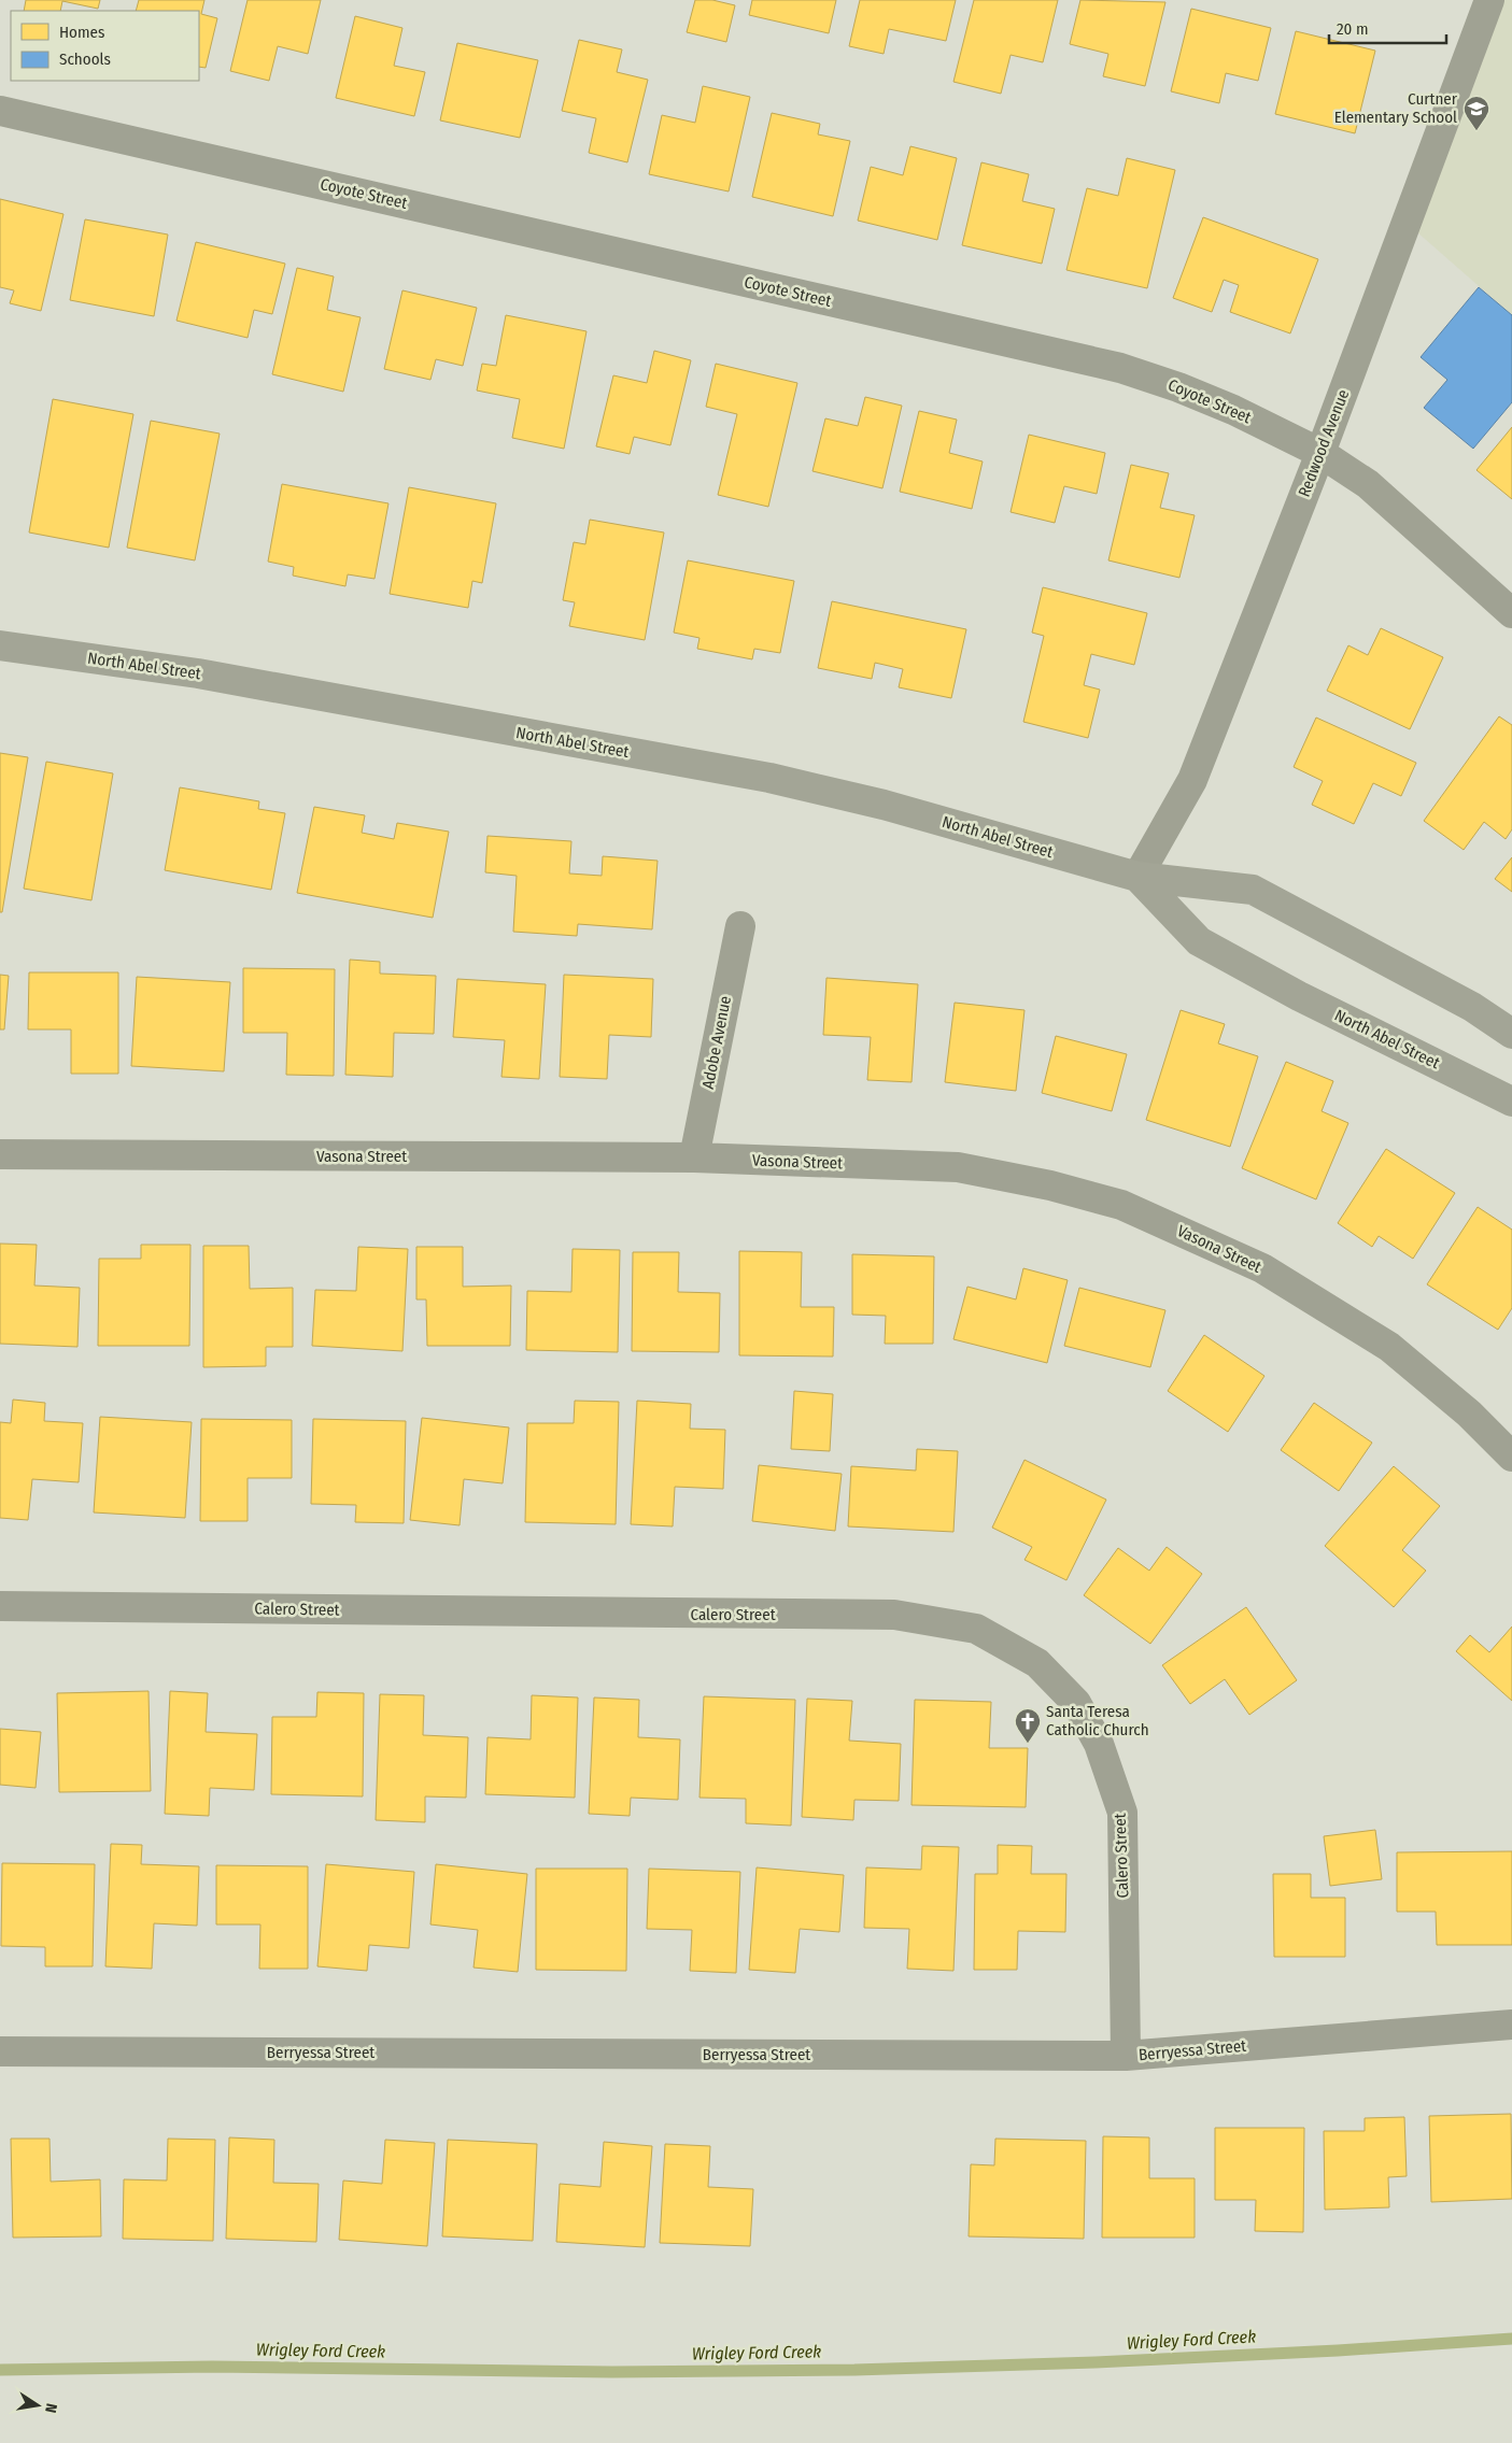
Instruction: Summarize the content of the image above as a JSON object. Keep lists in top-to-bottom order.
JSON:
{
  "streets": {
    "main road": ["North Abel Street"],
    "street": [
      "Coyote Street",
      "Redwood Avenue",
      "Adobe Avenue",
      "Vasona Street",
      "Calero Street",
      "Berryessa Street"
    ]
  },
  "crossings": [
    ["Coyote Street", "Redwood Avenue"],
    ["Redwood Avenue", "North Abel Street"],
    ["Adobe Avenue", "Vasona Street"],
    ["Calero Street", "Berryessa Street"]
  ],
  "water": ["Wrigley Ford Creek"],
  "places": {
    "school or university": ["Curtner Elementary School"],
    "church": ["Santa Teresa Catholic Church"]
  },
  "legend": ["Homes", "Schools"],
  "scale_bar": "20 m",
  "north": "right"
}
